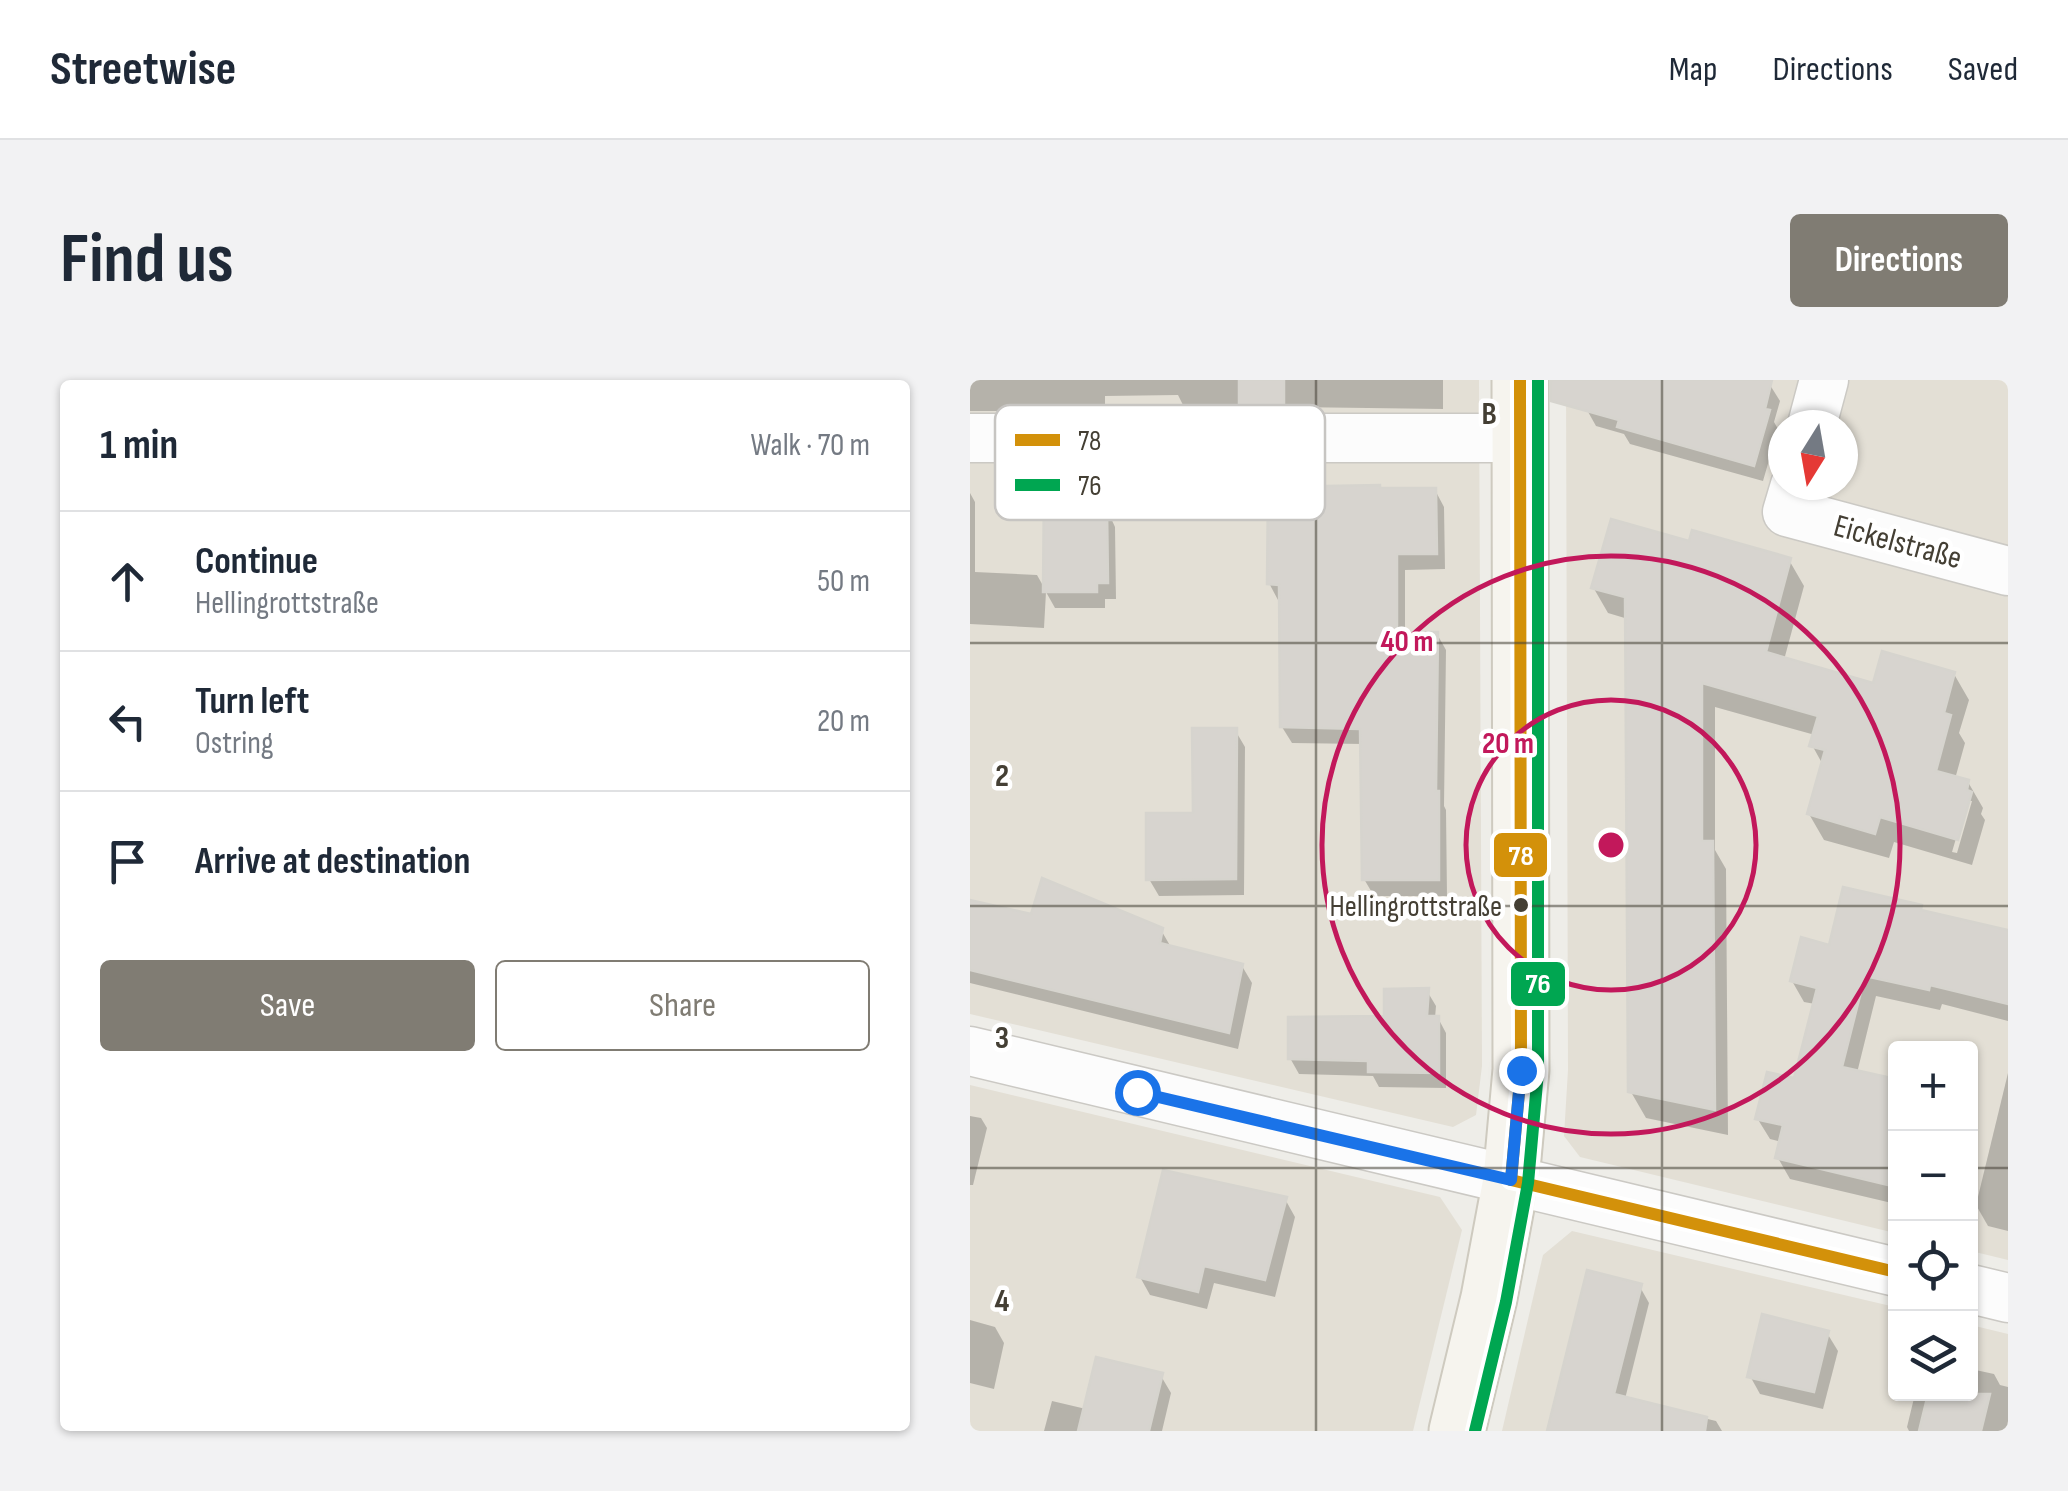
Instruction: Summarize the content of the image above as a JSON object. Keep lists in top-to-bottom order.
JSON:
{
  "streets": {
    "street": ["Eickelstraße"]
  },
  "places": ["Hellingrottstraße"],
  "lines": ["transit line 78", "transit line 76"],
  "legend": ["78", "76"],
  "north": "bottom",
  "page": {
    "header": "Streetwise",
    "nav": ["Map", "Directions", "Saved"],
    "buttons": [
      "Directions",
      ["Save", "Share"]
    ],
    "title": "Find us",
    "heading": ["1 min", "Walk · 70 m"],
    "list": [
      ["Continue", "Hellingrottstraße", "50 m"],
      ["Turn left", "Ostring", "20 m"],
      "Arrive at destination"
    ],
    "map_buttons": ["+", "−"]
  },
  "grid": {
    "columns": ["B"],
    "rows": ["2", "3", "4"]
  },
  "rings": ["40 m", "20 m"]
}
